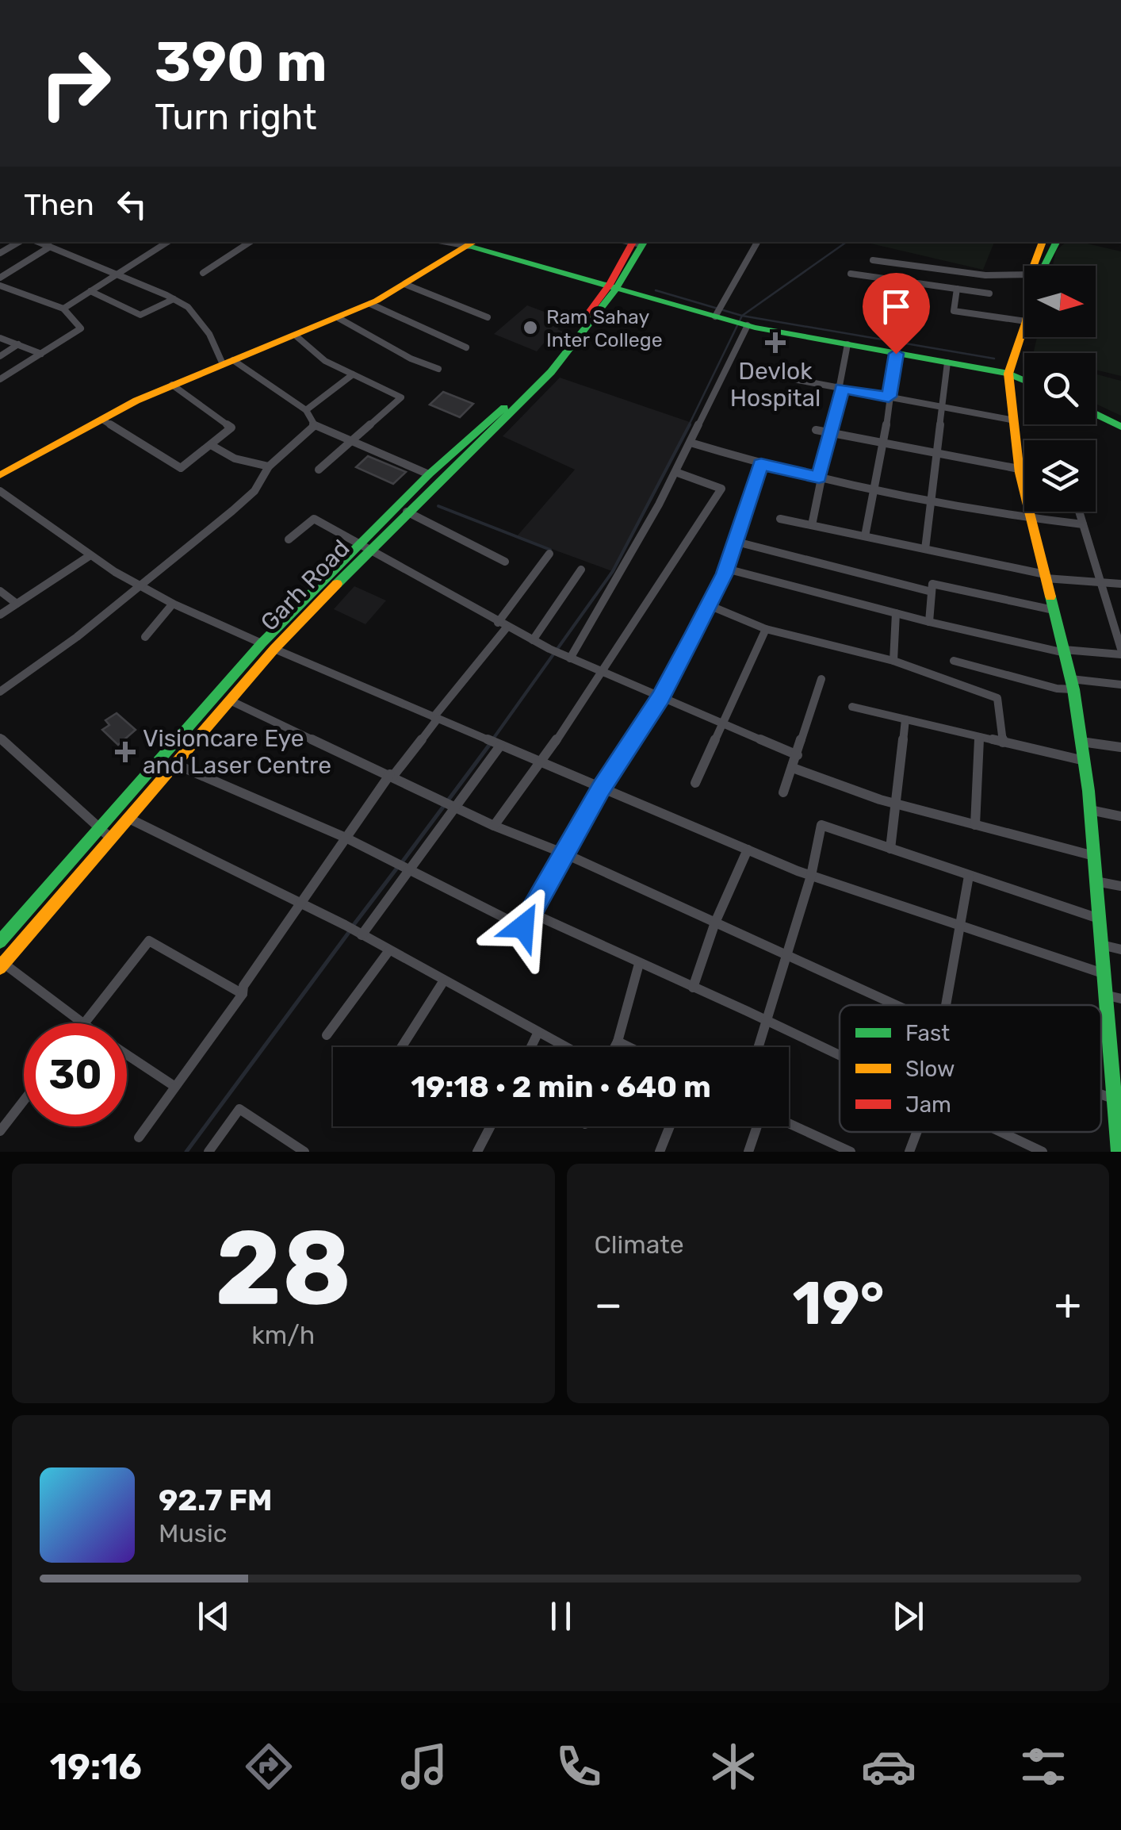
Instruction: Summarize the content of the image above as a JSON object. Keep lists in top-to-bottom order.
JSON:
{
  "streets": {
    "street": ["Garh Road"]
  },
  "places": {
    "other": ["Ram Sahay Inter College"],
    "health": ["Devlok Hospital", "Visioncare Eye and Laser Centre"]
  },
  "legend": ["Fast", "Slow", "Jam"],
  "north": "right",
  "page": {
    "turn": ["390 m", "Turn right"],
    "then": "Then",
    "limit": "30",
    "trip": "19:18 · 2 min · 640 m",
    "tile": [
      ["28", "km/h"],
      "Climate"
    ],
    "heat": ["−", "19°", "+"],
    "song": ["92.7 FM", "Music"],
    "tabs": "19:16"
  }
}
